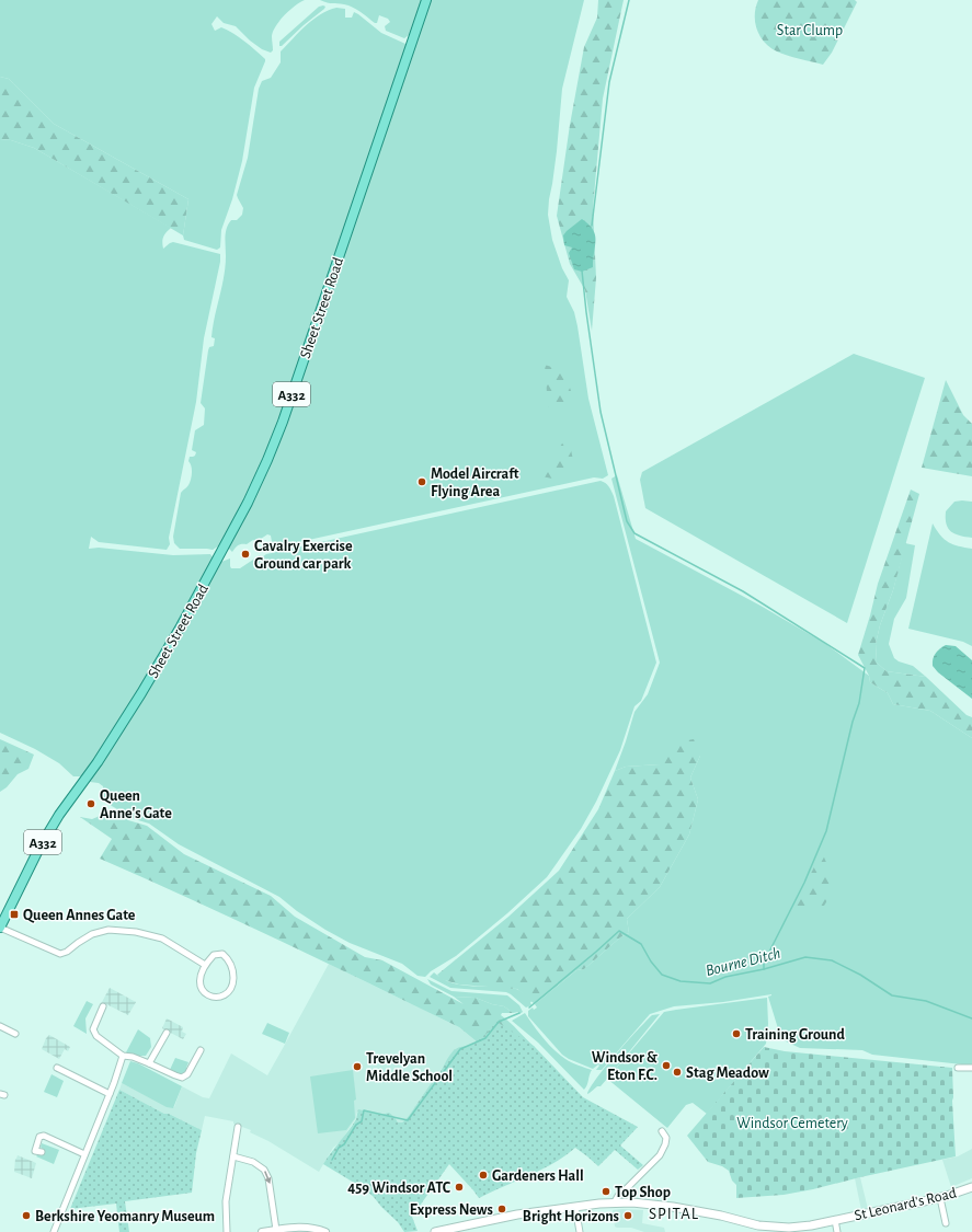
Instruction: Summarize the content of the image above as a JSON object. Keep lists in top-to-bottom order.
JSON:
{
  "streets": {
    "main road": ["Sheet Street Road", "A332", "St Leonard's Road"]
  },
  "districts": ["SPITAL"],
  "water": ["Bourne Ditch"],
  "parks": ["Star Clump", "Windsor Cemetery"],
  "places": {
    "other": [
      "Model Aircraft Flying Area",
      "Cavalry Exercise Ground car park",
      "Queen Anne's Gate",
      "Training Ground",
      "Windsor & Eton F.C.",
      "Trevelyan Middle School",
      "Stag Meadow",
      "Gardeners Hall",
      "459 Windsor ATC",
      "Top Shop",
      "Express News",
      "Berkshire Yeomanry Museum",
      "Bright Horizons"
    ],
    "transit": ["Queen Annes Gate"]
  }
}
